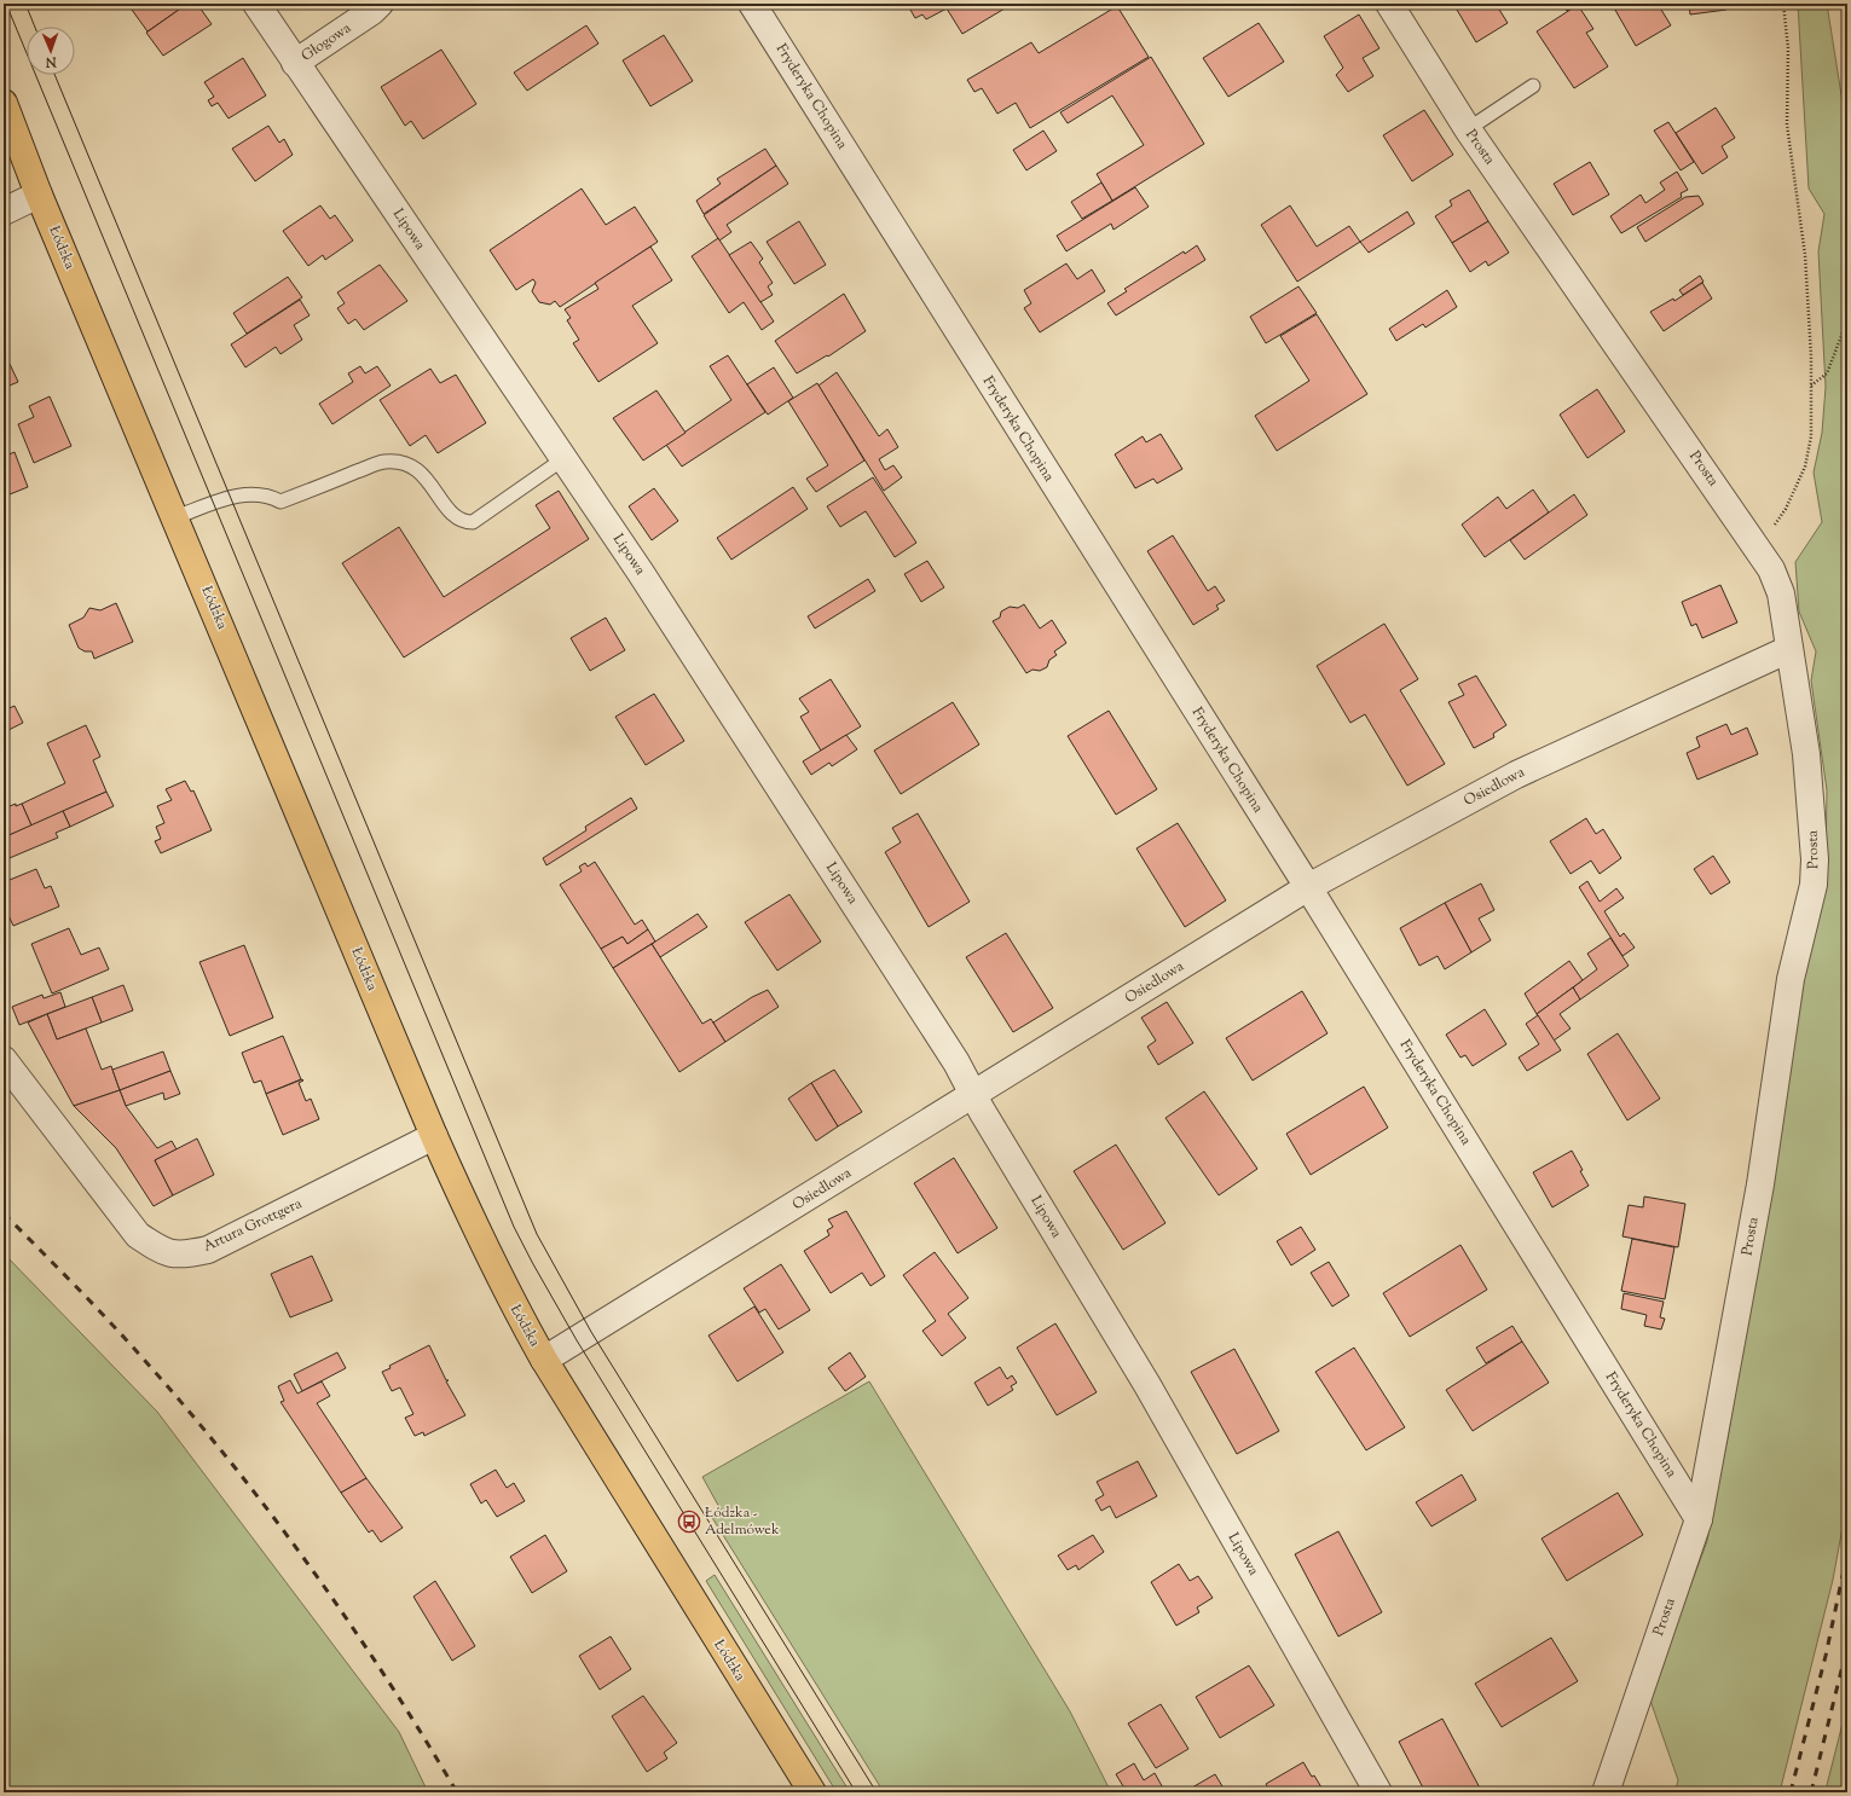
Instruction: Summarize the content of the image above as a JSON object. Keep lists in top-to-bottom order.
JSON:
{
  "streets": {
    "main road": ["Łódzka"],
    "street": [
      "Głogowa",
      "Fryderyka Chopina",
      "Prosta",
      "Lipowa",
      "Osiedlowa",
      "Artura Grottgera"
    ]
  },
  "crossings": [
    ["Głogowa", "Lipowa"],
    ["Fryderyka Chopina", "Prosta"],
    ["Fryderyka Chopina", "Osiedlowa"],
    ["Prosta", "Osiedlowa"],
    ["Lipowa", "Osiedlowa"],
    ["Łódzka", "Osiedlowa"],
    ["Łódzka", "Artura Grottgera"]
  ],
  "places": {
    "bus stop": ["Łódzka - Adelmówek"]
  },
  "north": "bottom"
}
